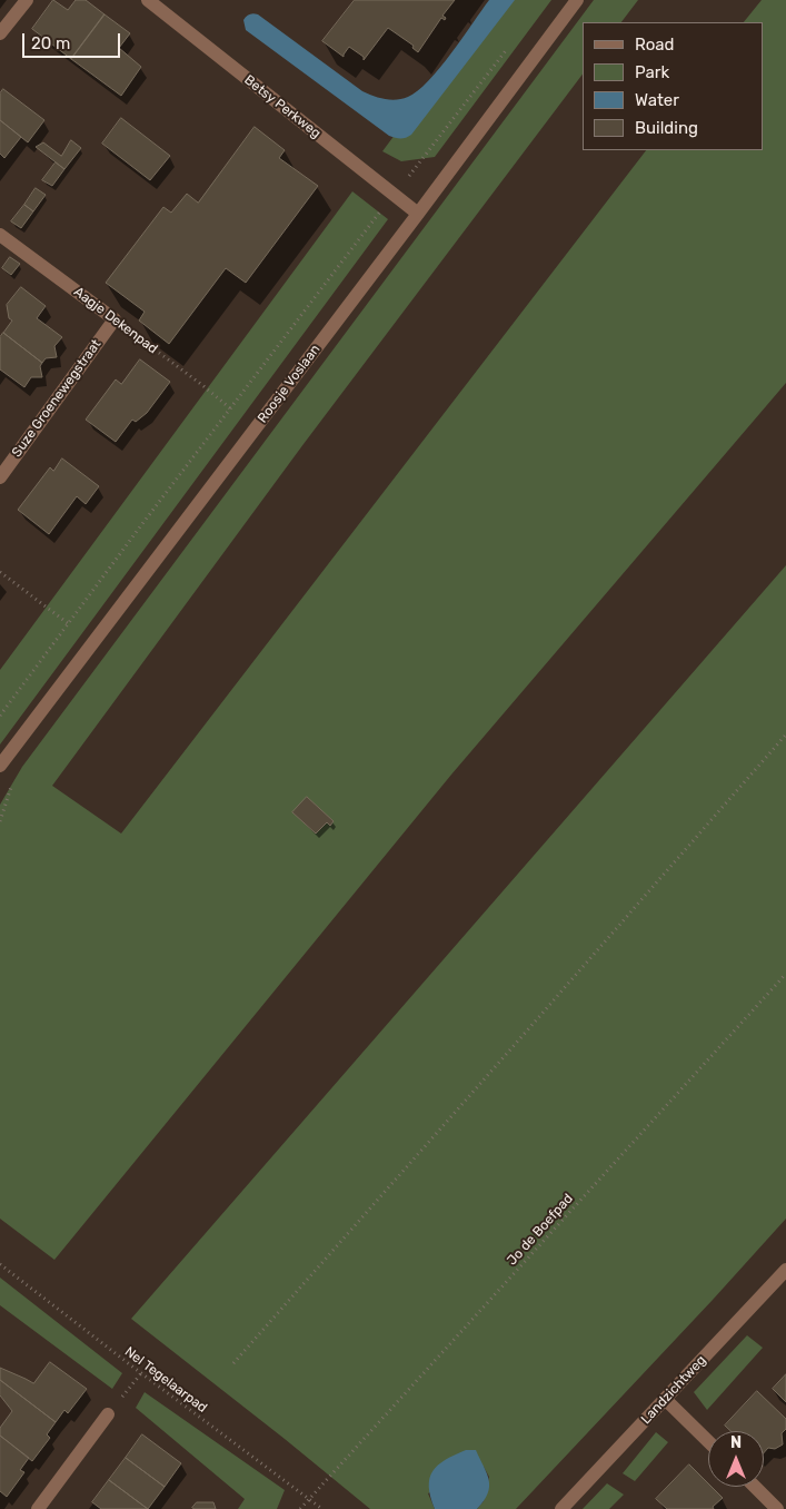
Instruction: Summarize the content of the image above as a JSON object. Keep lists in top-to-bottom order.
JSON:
{
  "streets": {
    "street": [
      "Betsy Perkweg",
      "Aagje Dekenpad",
      "Roosje Voslaan",
      "Suze Groenewegstraat",
      "Landzichtweg"
    ],
    "path": ["Jo de Boefpad", "Nel Tegelaarpad"]
  },
  "crossings": [
    ["Betsy Perkweg", "Roosje Voslaan"],
    ["Aagje Dekenpad", "Suze Groenewegstraat"],
    ["Jo de Boefpad", "Nel Tegelaarpad"]
  ],
  "legend": [
    "Road",
    "Park",
    "Water",
    "Building"
  ],
  "scale_bar": "20 m",
  "north": "top"
}
